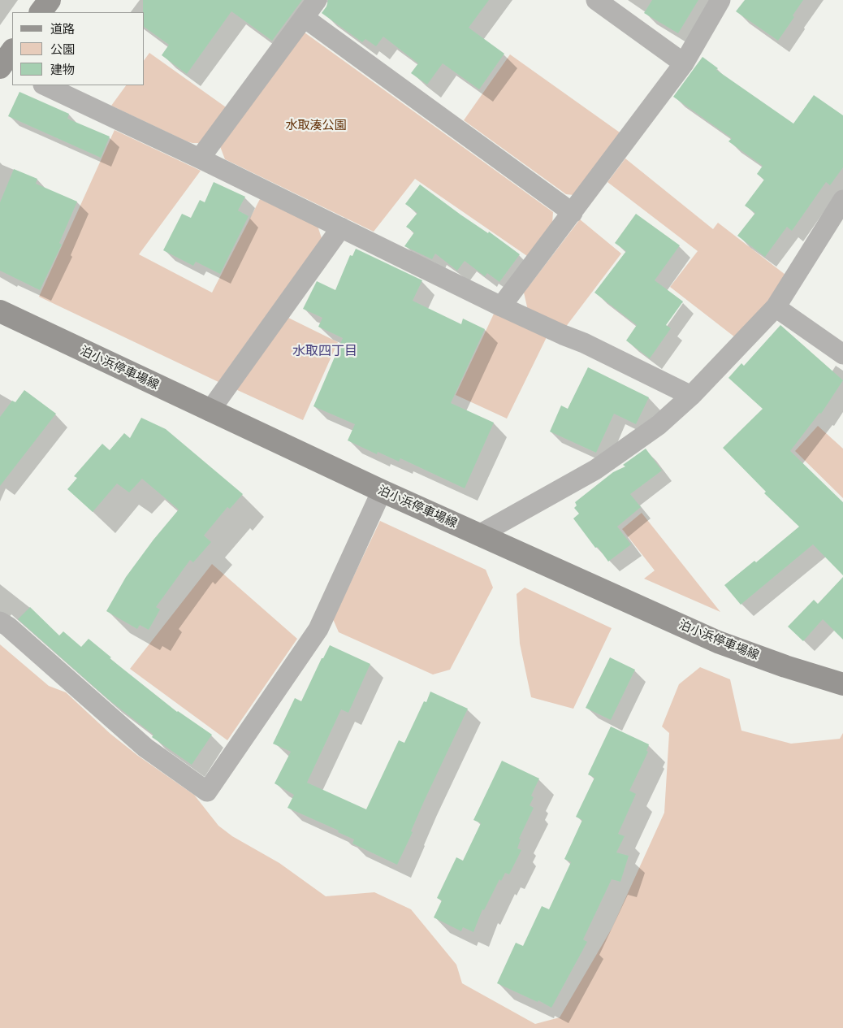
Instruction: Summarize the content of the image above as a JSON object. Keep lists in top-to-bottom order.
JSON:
{
  "streets": {
    "main road": ["泊小浜停車場線"]
  },
  "districts": ["水取四丁目"],
  "parks": ["水取湊公園"],
  "legend": ["道路", "公園", "建物"]
}
